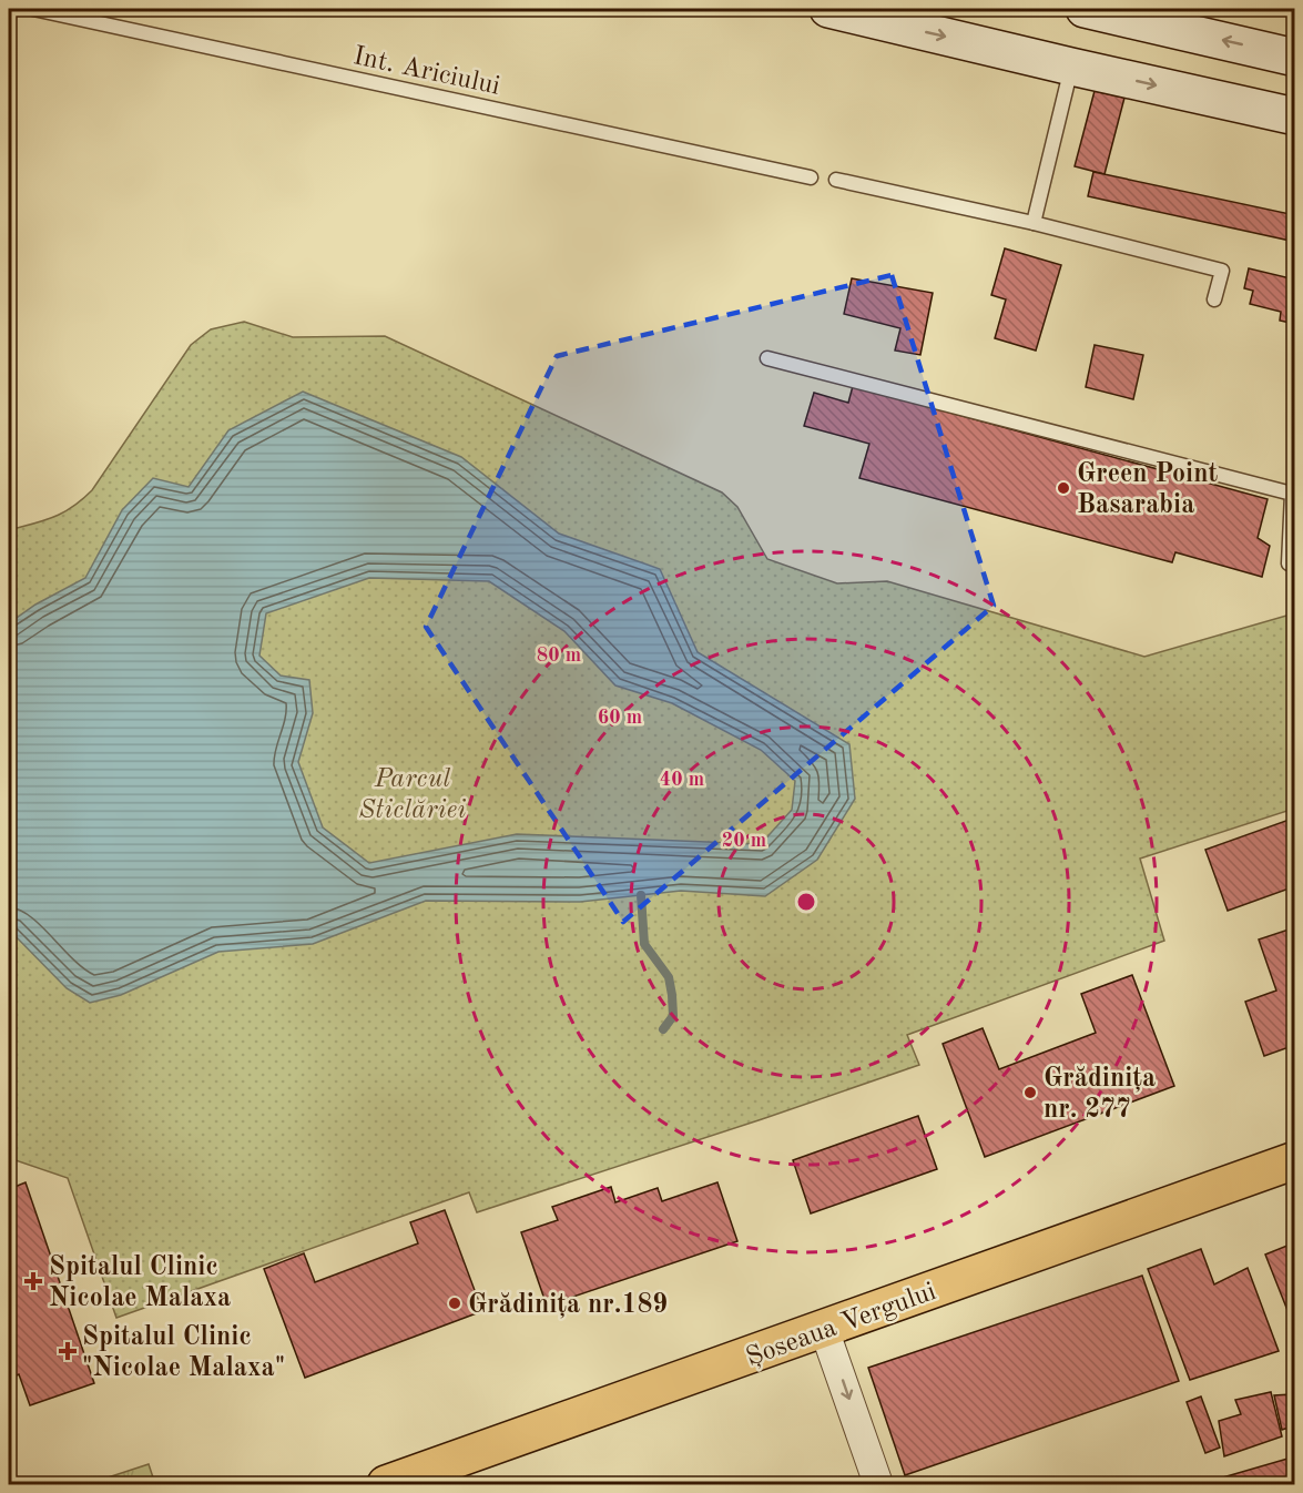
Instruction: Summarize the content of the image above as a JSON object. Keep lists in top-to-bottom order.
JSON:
{
  "streets": {
    "main road": ["Șoseaua Vergului"],
    "lane": ["Int. Ariciului"]
  },
  "parks": ["Parcul Sticlăriei"],
  "places": {
    "other": ["Green Point Basarabia", "Grădinița nr. 277", "Grădinița nr.189"],
    "health": ["Spitalul Clinic Nicolae Malaxa", "Spitalul Clinic \"Nicolae Malaxa\""]
  },
  "rings": [
    "80 m",
    "60 m",
    "40 m",
    "20 m"
  ]
}
